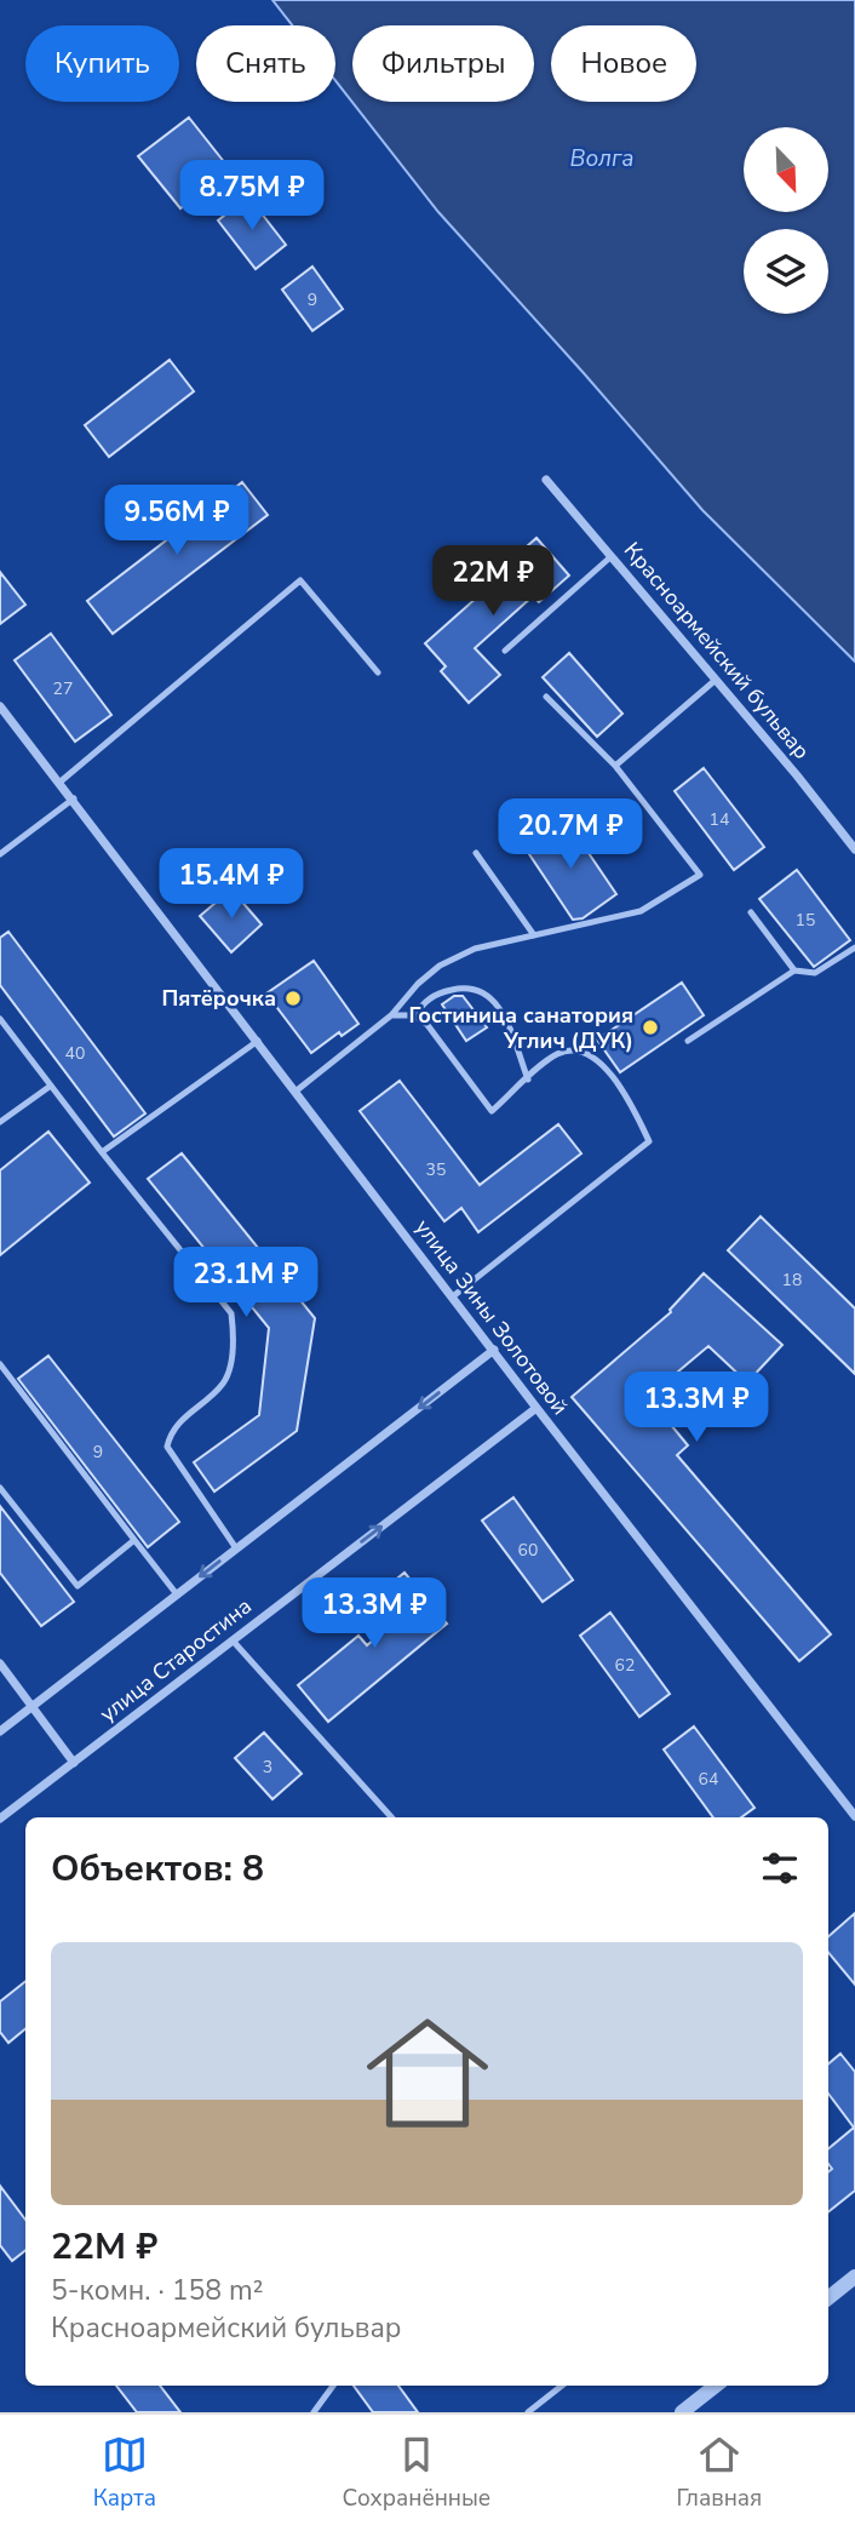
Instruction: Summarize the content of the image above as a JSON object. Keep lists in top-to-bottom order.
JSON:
{
  "streets": {
    "street": ["Красноармейский бульвар", "улица Зины Золотовой", "улица Старостина"]
  },
  "crossings": [
    ["улица Зины Золотовой", "улица Старостина"]
  ],
  "water": ["Волга"],
  "places": ["Пятёрочка", "Гостиница санатория Углич (ДУК)"],
  "house_numbers": [
    "9",
    "27",
    "14",
    "15",
    "40",
    "35",
    "18",
    "9",
    "60",
    "62",
    "3",
    "64"
  ],
  "north": "bottom right",
  "page": {
    "chip": [
      "Купить",
      "Снять",
      "Фильтры",
      "Новое"
    ],
    "price": [
      "8.75M ₽",
      "9.56M ₽",
      "22M ₽",
      "20.7M ₽",
      "15.4M ₽",
      "23.1M ₽",
      "13.3M ₽",
      "13.3M ₽"
    ],
    "heading": "Объектов: 8",
    "list": [
      {
        "name": "22M ₽",
        "note": "5-комн. · 158 m² · Красноармейский бульвар"
      }
    ],
    "tabs": ["Карта", "Сохранённые", "Главная"]
  }
}
